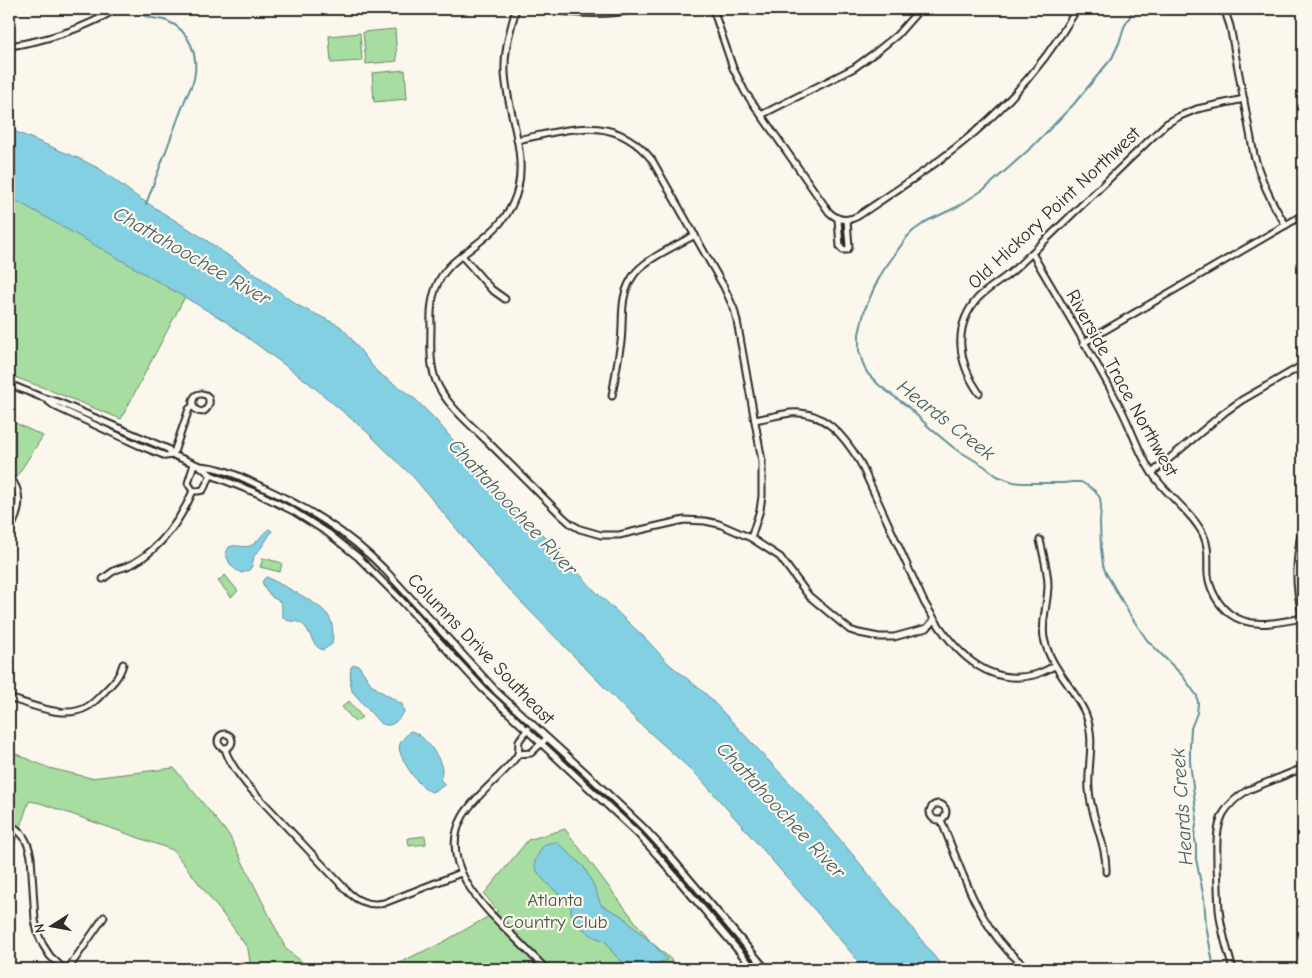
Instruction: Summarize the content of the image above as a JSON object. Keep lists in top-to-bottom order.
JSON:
{
  "streets": {
    "street": ["Old Hickory Point Northwest", "Riverside Trace Northwest", "Columns Drive Southeast"]
  },
  "crossings": [
    ["Old Hickory Point Northwest", "Riverside Trace Northwest"]
  ],
  "water": ["Chattahoochee River", "Heards Creek"],
  "parks": ["Atlanta Country Club"],
  "north": "left"
}
